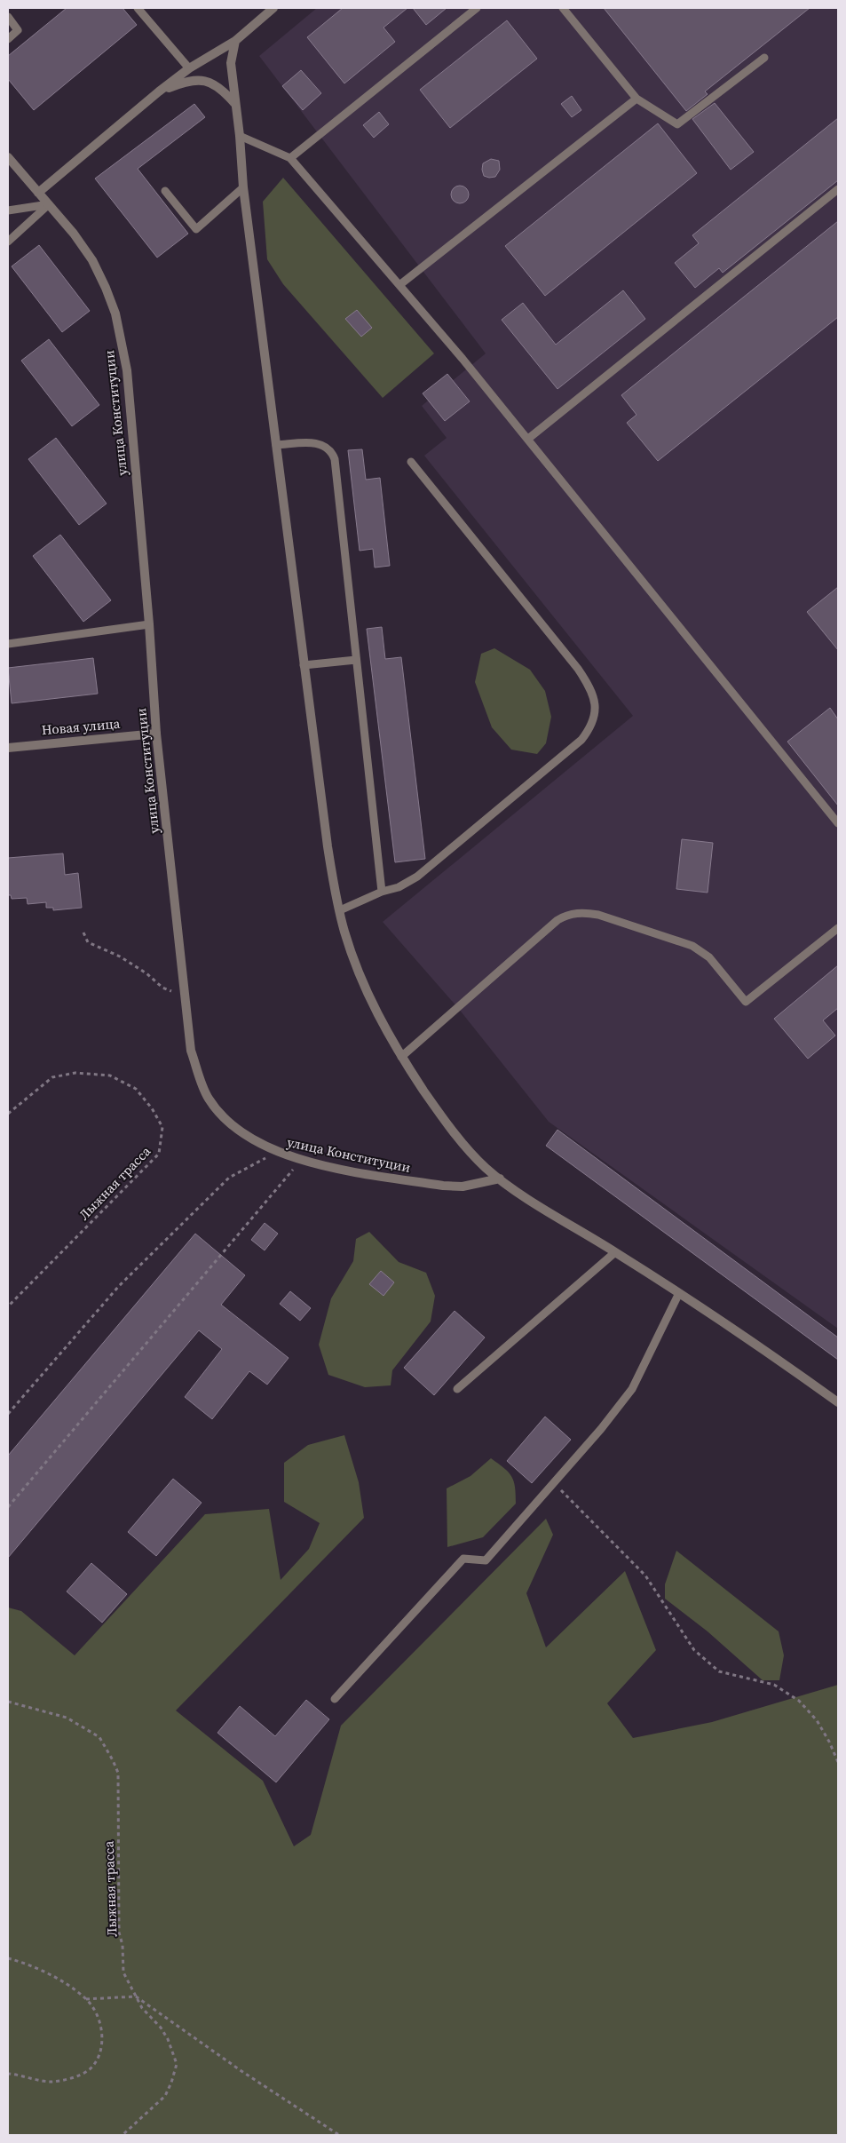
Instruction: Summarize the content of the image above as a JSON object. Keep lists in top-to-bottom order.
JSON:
{
  "streets": {
    "street": ["улица Конституции", "Новая улица"],
    "path": ["Лыжная трасса"]
  },
  "crossings": [
    ["улица Конституции", "Новая улица"]
  ]
}
